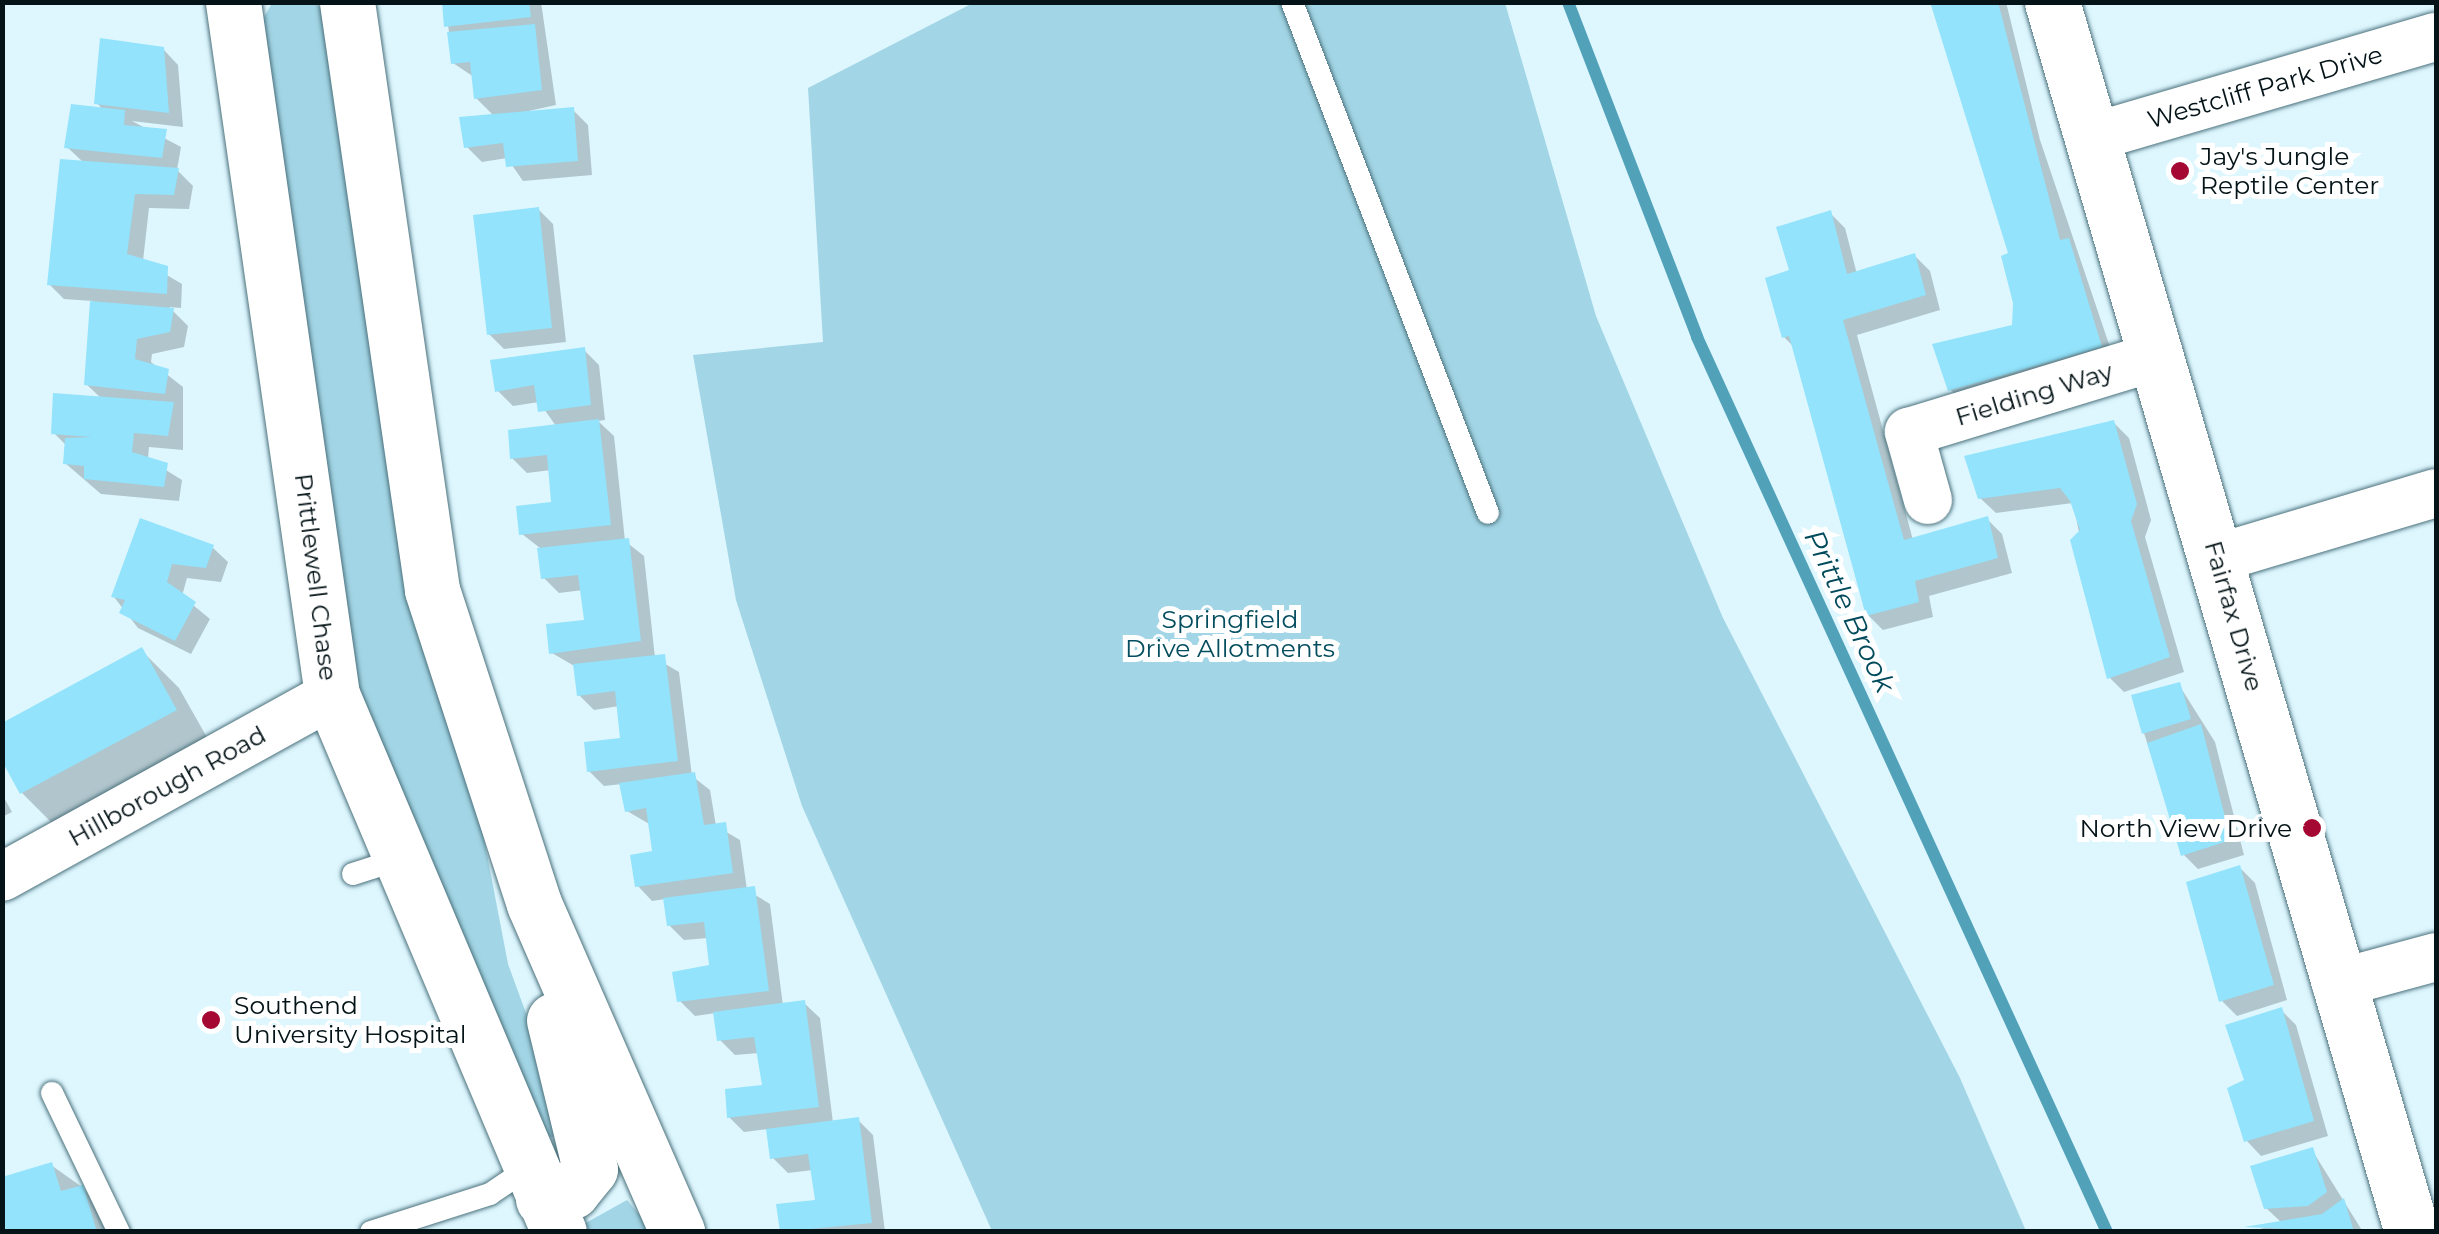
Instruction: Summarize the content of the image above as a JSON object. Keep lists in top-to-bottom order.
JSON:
{
  "streets": {
    "street": [
      "Westcliff Park Drive",
      "Fielding Way",
      "Prittlewell Chase",
      "Fairfax Drive",
      "Hillborough Road"
    ]
  },
  "crossings": [
    ["Westcliff Park Drive", "Fairfax Drive"],
    ["Fielding Way", "Fairfax Drive"],
    ["Prittlewell Chase", "Hillborough Road"]
  ],
  "water": ["Prittle Brook"],
  "parks": ["Springfield Drive Allotments"],
  "places": ["Jay's Jungle Reptile Center", "North View Drive", "Southend University Hospital"]
}
